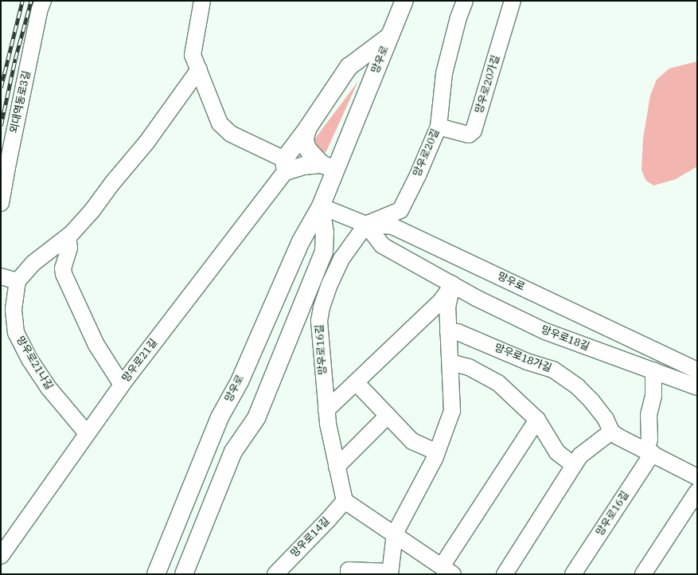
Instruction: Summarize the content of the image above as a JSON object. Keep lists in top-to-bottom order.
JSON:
{
  "streets": {
    "main road": ["망우로"],
    "street": [
      "망우로20가길",
      "외대역동로3길",
      "망우로20길",
      "망우로18길",
      "망우로16길",
      "망우로18가길",
      "망우로21길",
      "망우로21나길",
      "망우로14길"
    ]
  },
  "crossings": [
    ["망우로", "망우로20길"],
    ["망우로", "망우로18길"],
    ["망우로", "망우로16길"],
    ["망우로20가길", "망우로20길"],
    ["망우로20길", "망우로18길"],
    ["망우로20길", "망우로16길"],
    ["망우로18길", "망우로16길"],
    ["망우로16길", "망우로14길"],
    ["망우로21길", "망우로21나길"]
  ]
}
